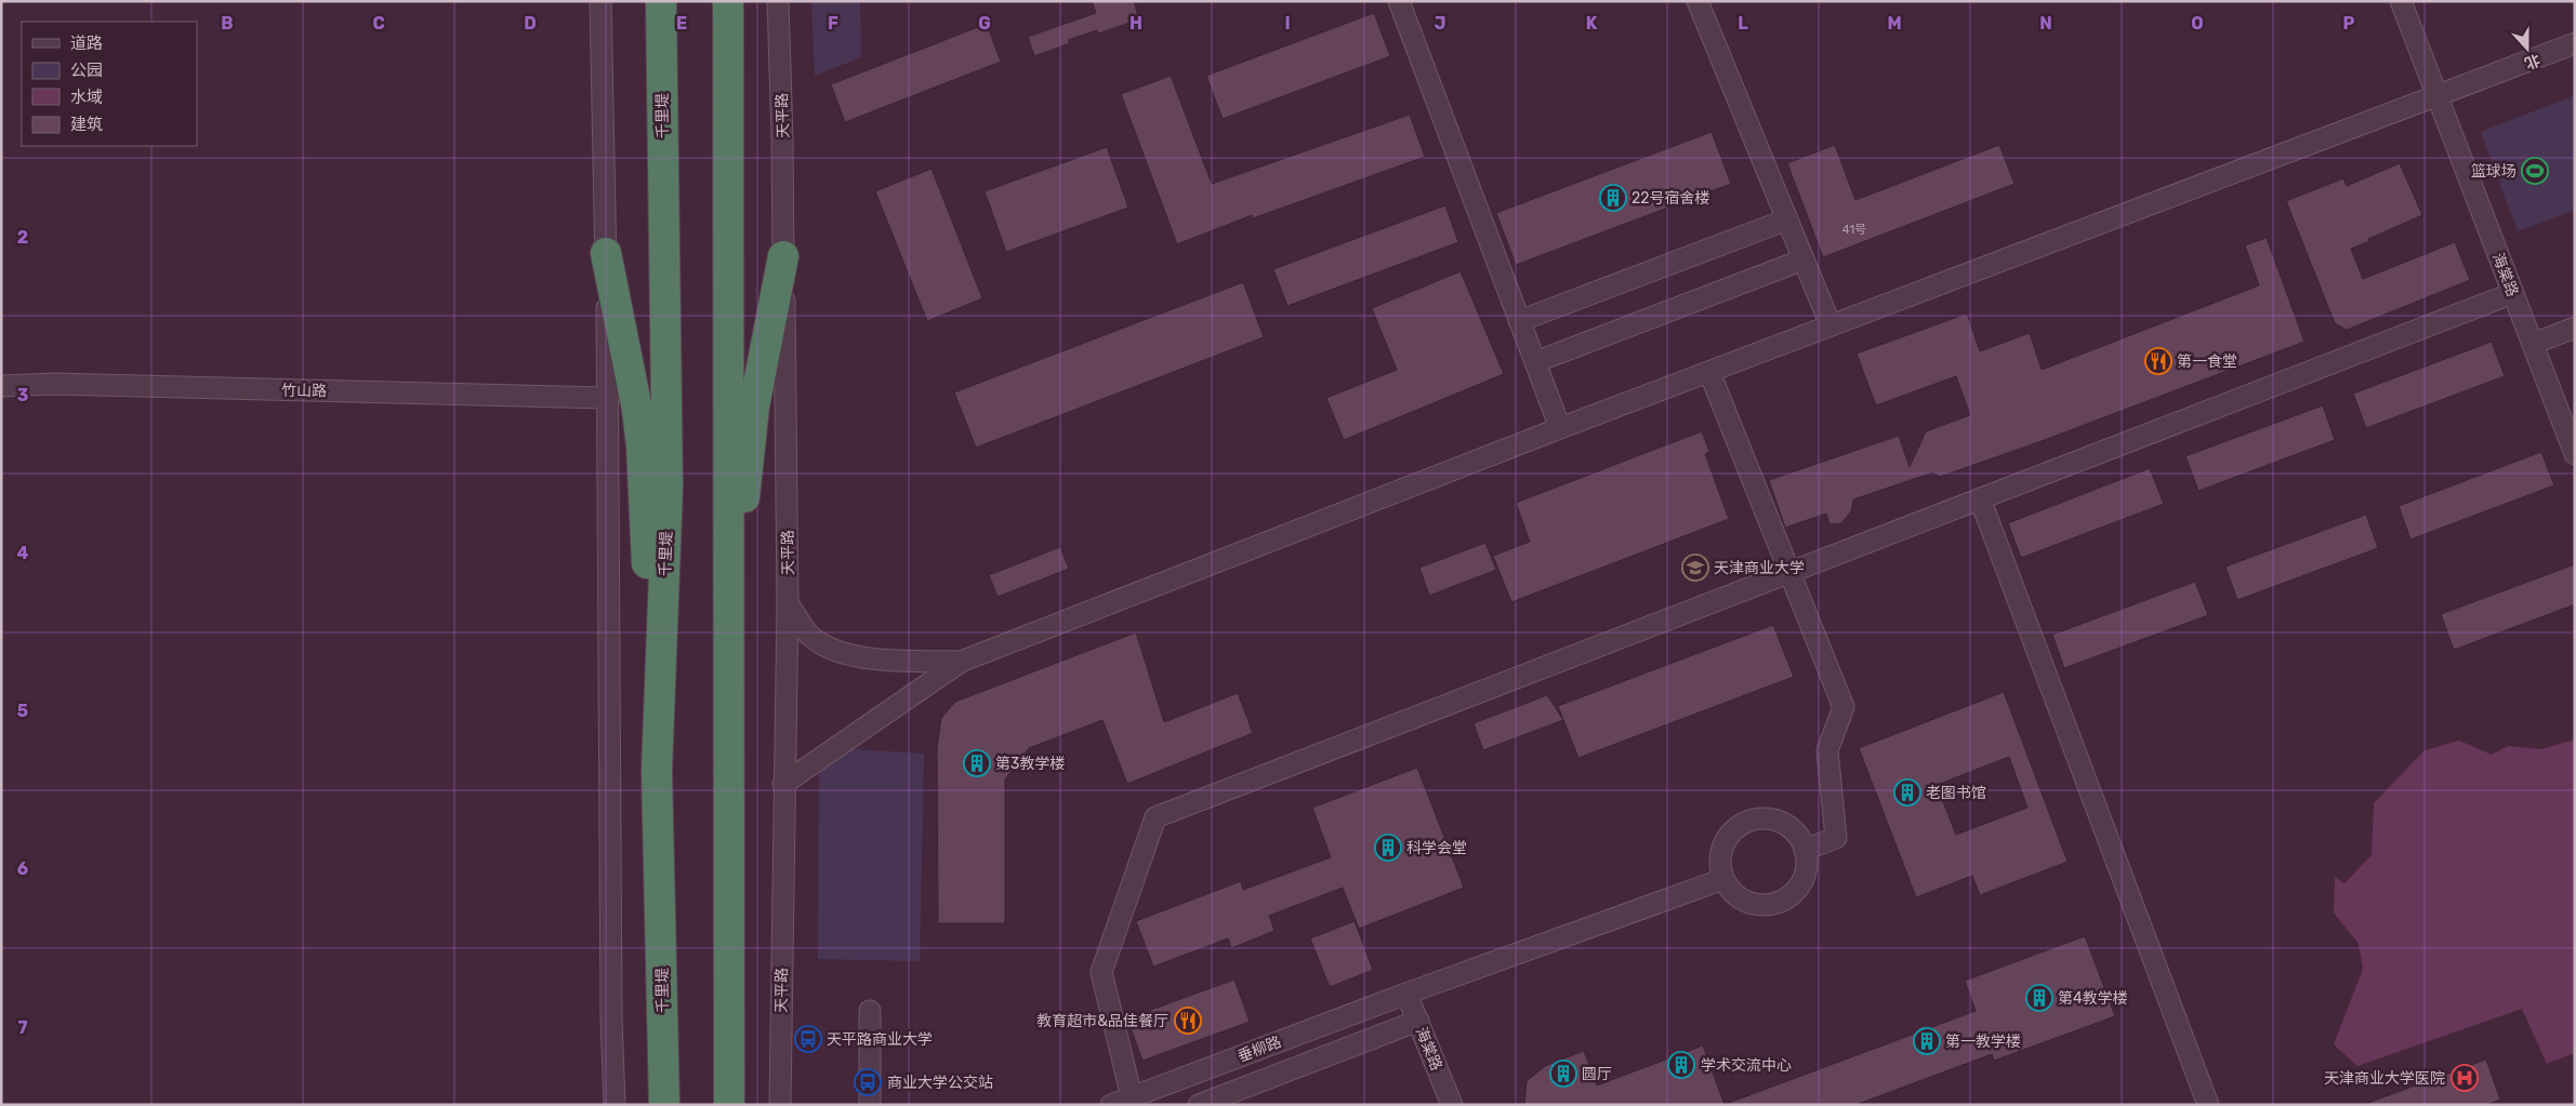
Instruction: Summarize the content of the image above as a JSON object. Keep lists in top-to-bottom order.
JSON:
{
  "streets": {
    "highway": ["千里堤"],
    "street": [
      "天平路",
      "海棠路",
      "竹山路",
      "垂柳路"
    ]
  },
  "crossings": [
    ["海棠路", "垂柳路"]
  ],
  "places": {
    "sports": ["篮球场"],
    "building": [
      "22号宿舍楼",
      "第3教学楼",
      "老图书馆",
      "科学会堂",
      "第4教学楼",
      "第一教学楼",
      "学术交流中心",
      "圆厅"
    ],
    "restaurant": ["第一食堂", "教育超市&品佳餐厅"],
    "school or university": ["天津商业大学"],
    "bus stop": ["天平路商业大学", "商业大学公交站"],
    "hospital": ["天津商业大学医院"]
  },
  "house_numbers": ["41号"],
  "legend": [
    "道路",
    "公园",
    "水域",
    "建筑"
  ],
  "north": "bottom",
  "grid": {
    "columns": [
      "B",
      "C",
      "D",
      "E",
      "F",
      "G",
      "H",
      "I",
      "J",
      "K",
      "L",
      "M",
      "N",
      "O",
      "P"
    ],
    "rows": [
      "2",
      "3",
      "4",
      "5",
      "6",
      "7"
    ]
  }
}
